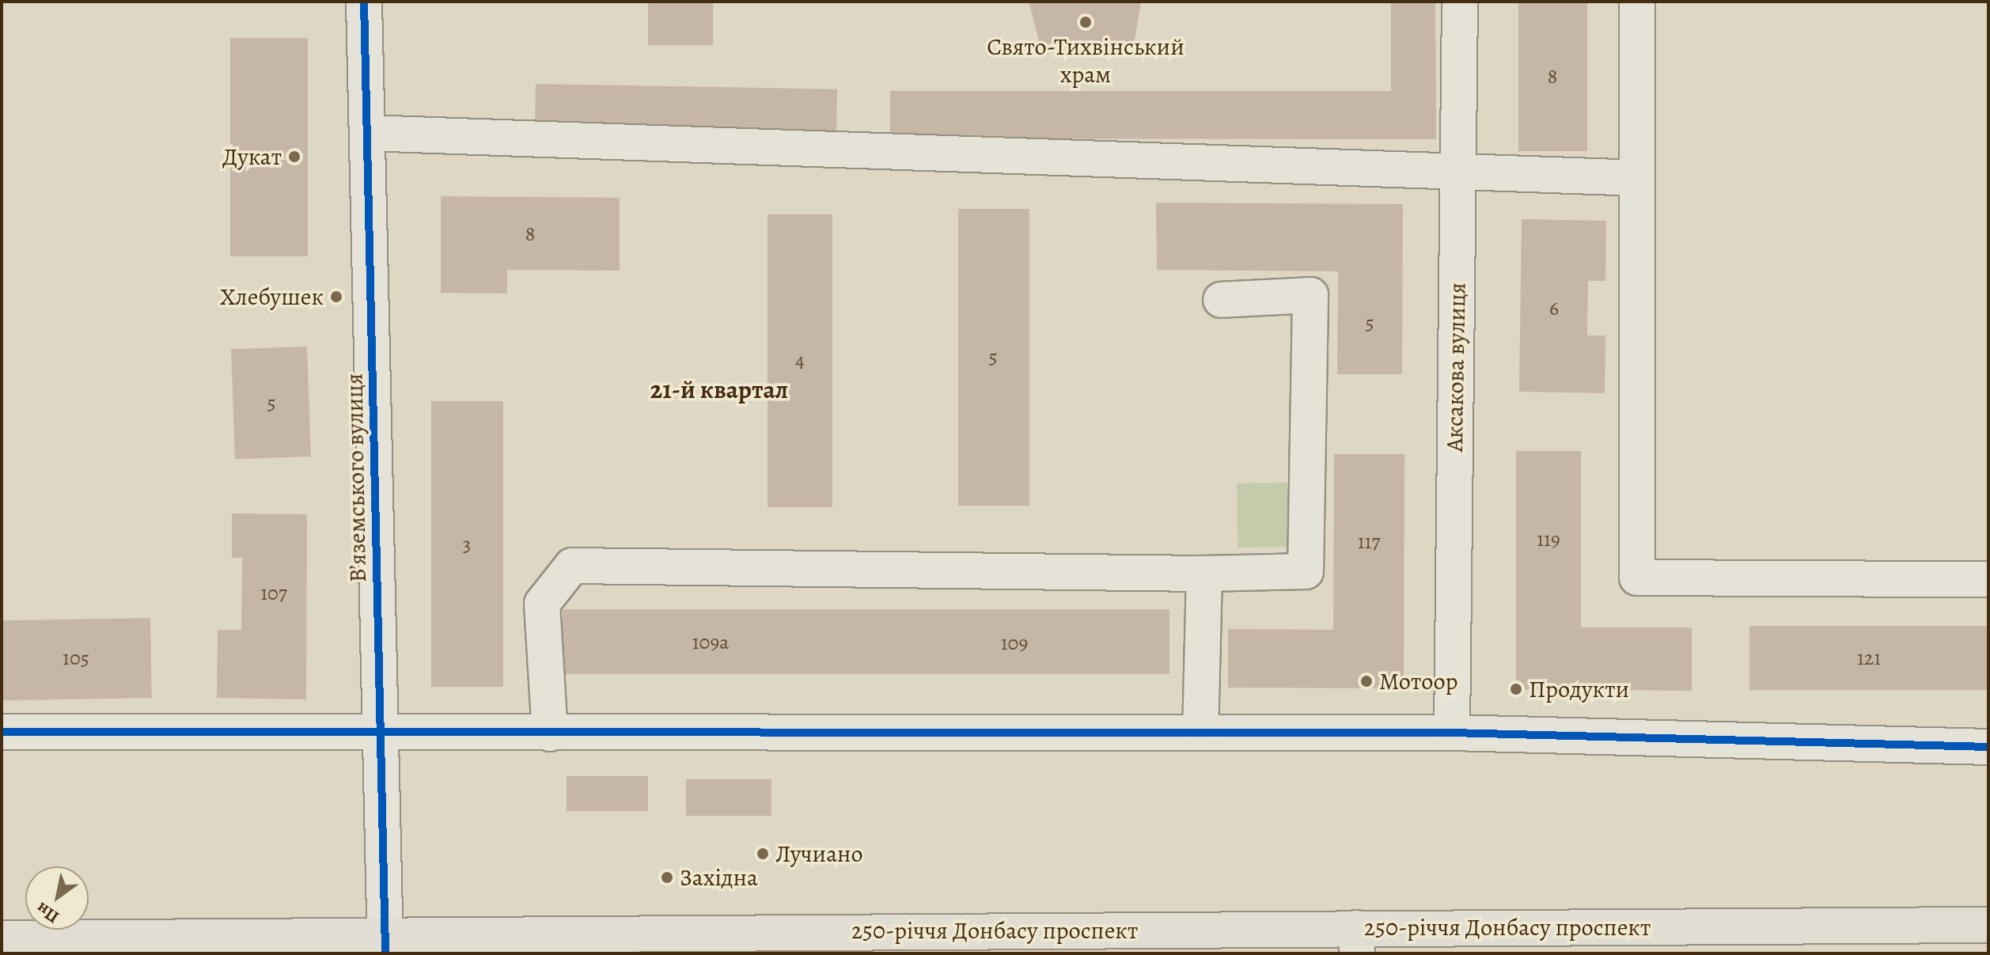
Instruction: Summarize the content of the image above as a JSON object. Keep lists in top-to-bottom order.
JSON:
{
  "streets": {
    "main road": ["250-річчя Донбасу проспект"],
    "street": ["Аксакова вулиця", "В’яземського вулиця"]
  },
  "crossings": [
    ["В’яземського вулиця", "250-річчя Донбасу проспект"]
  ],
  "districts": ["21-й квартал"],
  "places": [
    "Свято-Тихвінський храм",
    "Дукат",
    "Хлебушек",
    "Мотоор",
    "Продукти",
    "Лучиано",
    "Західна"
  ],
  "house_numbers": [
    "8",
    "8",
    "6",
    "5",
    "5",
    "4",
    "5",
    "119",
    "117",
    "3",
    "107",
    "109а",
    "109",
    "105",
    "121"
  ],
  "north": "bottom left"
}
